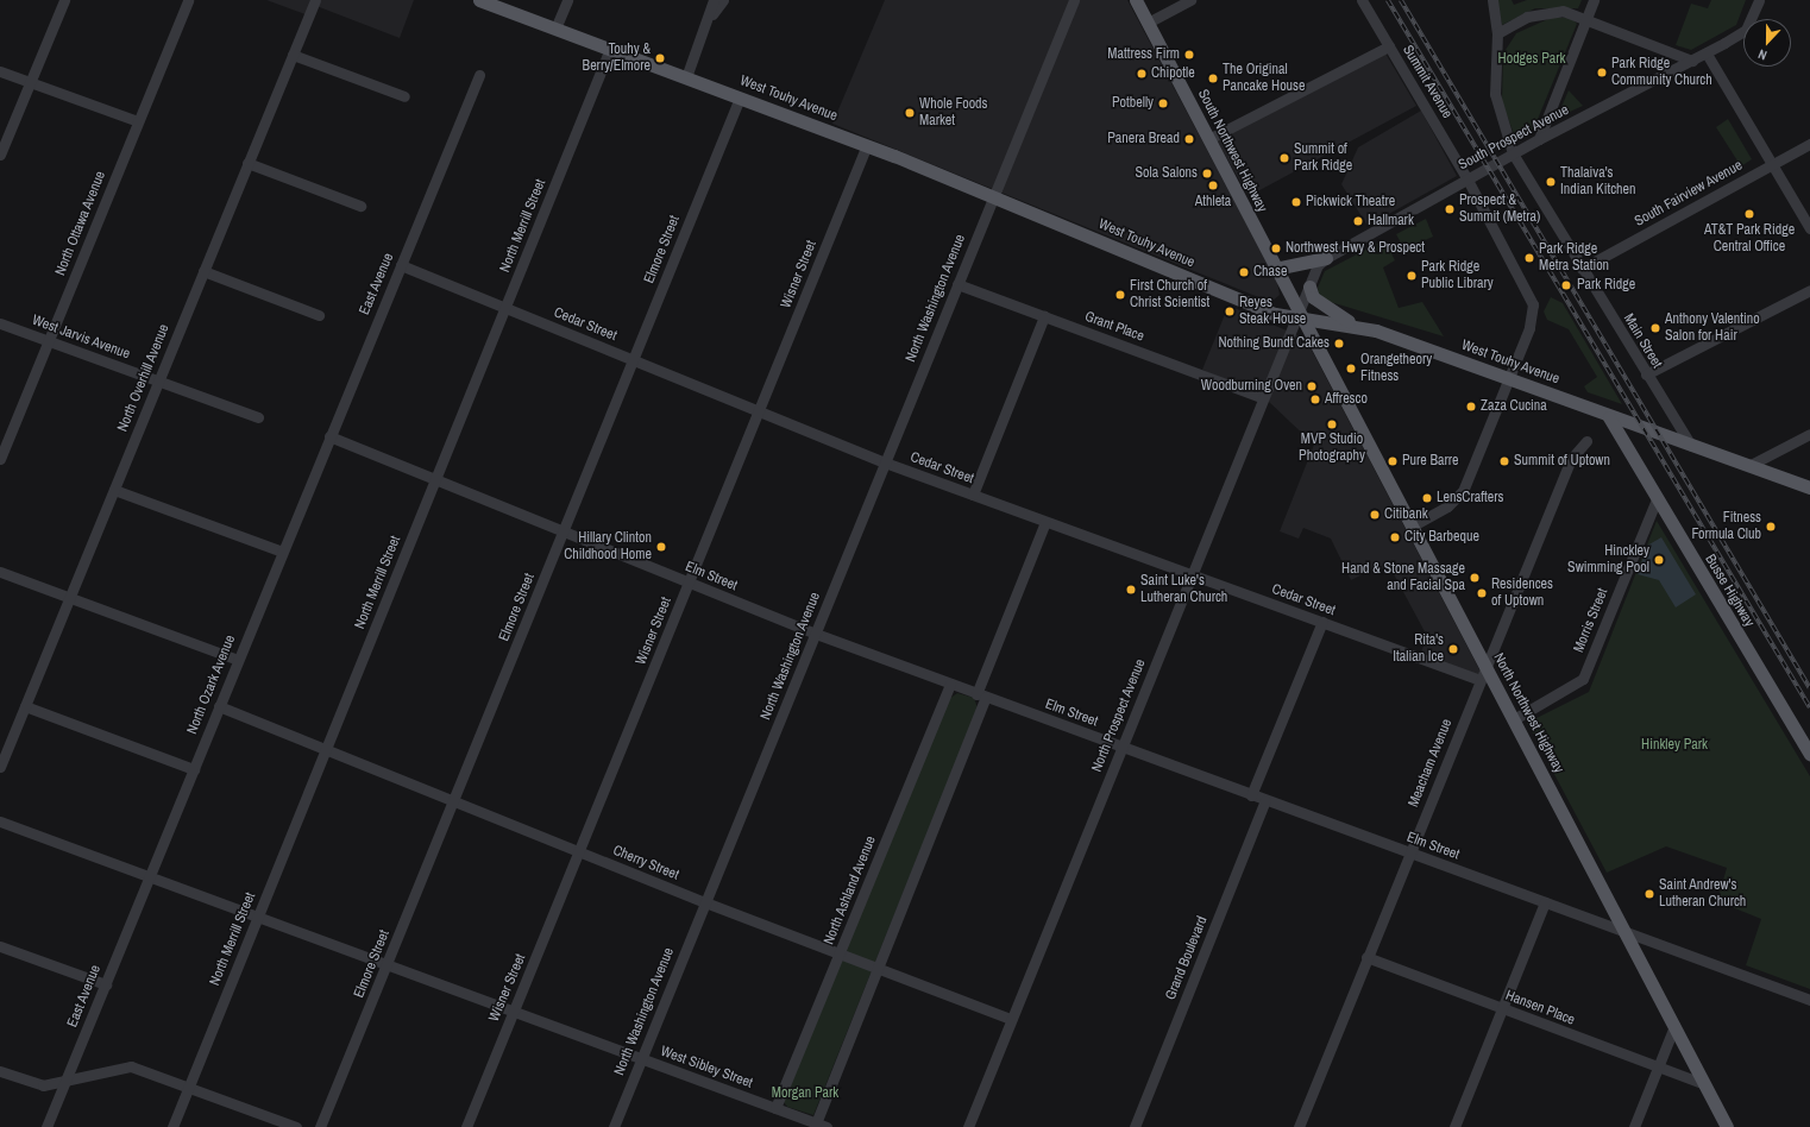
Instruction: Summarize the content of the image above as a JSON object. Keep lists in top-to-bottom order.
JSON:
{
  "streets": {
    "main road": [
      "West Touhy Avenue",
      "South Northwest Highway",
      "Busse Highway",
      "North Northwest Highway"
    ],
    "street": [
      "Summit Avenue",
      "South Prospect Avenue",
      "South Fairview Avenue",
      "North Ottawa Avenue",
      "North Merrill Street",
      "Elmore Street",
      "Wisner Street",
      "East Avenue",
      "North Washington Avenue",
      "Cedar Street",
      "Grant Place",
      "West Jarvis Avenue",
      "Main Street",
      "North Overhill Avenue",
      "Elm Street",
      "Morris Street",
      "North Ozark Avenue",
      "North Prospect Avenue",
      "Meacham Avenue",
      "Cherry Street",
      "North Ashland Avenue",
      "Grand Boulevard",
      "Hansen Place",
      "West Sibley Street"
    ]
  },
  "crossings": [
    ["Summit Avenue", "West Touhy Avenue"],
    ["Summit Avenue", "South Prospect Avenue"],
    ["Summit Avenue", "North Northwest Highway"],
    ["West Touhy Avenue", "South Northwest Highway"],
    ["West Touhy Avenue", "North Merrill Street"],
    ["West Touhy Avenue", "Elmore Street"],
    ["West Touhy Avenue", "Wisner Street"],
    ["West Touhy Avenue", "North Washington Avenue"],
    ["West Touhy Avenue", "Main Street"],
    ["West Touhy Avenue", "Busse Highway"],
    ["West Touhy Avenue", "North Northwest Highway"],
    ["West Touhy Avenue", "North Prospect Avenue"],
    ["South Prospect Avenue", "Main Street"],
    ["South Northwest Highway", "North Northwest Highway"],
    ["South Northwest Highway", "North Prospect Avenue"],
    ["South Fairview Avenue", "Main Street"],
    ["North Ottawa Avenue", "West Jarvis Avenue"],
    ["North Merrill Street", "Cedar Street"],
    ["North Merrill Street", "Elm Street"],
    ["North Merrill Street", "Cherry Street"],
    ["North Merrill Street", "West Sibley Street"],
    ["Elmore Street", "Cedar Street"],
    ["Elmore Street", "Elm Street"],
    ["Elmore Street", "Cherry Street"],
    ["Elmore Street", "West Sibley Street"],
    ["Wisner Street", "Cedar Street"],
    ["Wisner Street", "Elm Street"],
    ["Wisner Street", "Cherry Street"],
    ["Wisner Street", "West Sibley Street"],
    ["East Avenue", "Cedar Street"],
    ["East Avenue", "Elm Street"],
    ["East Avenue", "North Ozark Avenue"],
    ["East Avenue", "West Sibley Street"],
    ["North Washington Avenue", "Cedar Street"],
    ["North Washington Avenue", "Grant Place"],
    ["North Washington Avenue", "Elm Street"],
    ["North Washington Avenue", "Cherry Street"],
    ["North Washington Avenue", "West Sibley Street"],
    ["Cedar Street", "North Prospect Avenue"],
    ["Cedar Street", "Meacham Avenue"],
    ["Grant Place", "North Prospect Avenue"],
    ["West Jarvis Avenue", "North Overhill Avenue"],
    ["Elm Street", "North Northwest Highway"],
    ["Elm Street", "North Prospect Avenue"],
    ["Elm Street", "Meacham Avenue"],
    ["Elm Street", "North Ashland Avenue"],
    ["Elm Street", "Grand Boulevard"],
    ["Busse Highway", "Morris Street"],
    ["Morris Street", "North Northwest Highway"],
    ["North Ozark Avenue", "Cherry Street"],
    ["North Ozark Avenue", "West Sibley Street"],
    ["North Northwest Highway", "North Prospect Avenue"],
    ["North Northwest Highway", "Meacham Avenue"],
    ["North Northwest Highway", "Hansen Place"],
    ["North Prospect Avenue", "Cherry Street"],
    ["Meacham Avenue", "Hansen Place"],
    ["Cherry Street", "North Ashland Avenue"],
    ["North Ashland Avenue", "West Sibley Street"]
  ],
  "parks": ["Hodges Park", "Hinkley Park", "Morgan Park"],
  "places": [
    "Mattress Firm",
    "Touhy & Berry/Elmore",
    "Park Ridge Community Church",
    "Chipotle",
    "The Original Pancake House",
    "Potbelly",
    "Whole Foods Market",
    "Panera Bread",
    "Summit of Park Ridge",
    "Sola Salons",
    "Thalaiva's Indian Kitchen",
    "Athleta",
    "Pickwick Theatre",
    "Prospect & Summit (Metra)",
    "AT&T Park Ridge Central Office",
    "Hallmark",
    "Northwest Hwy & Prospect",
    "Park Ridge Metra Station",
    "Chase",
    "Park Ridge Public Library",
    "Park Ridge",
    "First Church of Christ Scientist",
    "Reyes Steak House",
    "Anthony Valentino Salon for Hair",
    "Nothing Bundt Cakes",
    "Orangetheory Fitness",
    "Woodburning Oven",
    "Affresco",
    "Zaza Cucina",
    "MVP Studio Photography",
    "Pure Barre",
    "Summit of Uptown",
    "LensCrafters",
    "Citibank",
    "Fitness Formula Club",
    "City Barbeque",
    "Hillary Clinton Childhood Home",
    "Hinckley Swimming Pool",
    "Hand & Stone Massage and Facial Spa",
    "Saint Luke's Lutheran Church",
    "Residences of Uptown",
    "Rita's Italian Ice",
    "Saint Andrew's Lutheran Church"
  ],
  "north": "bottom"
}
